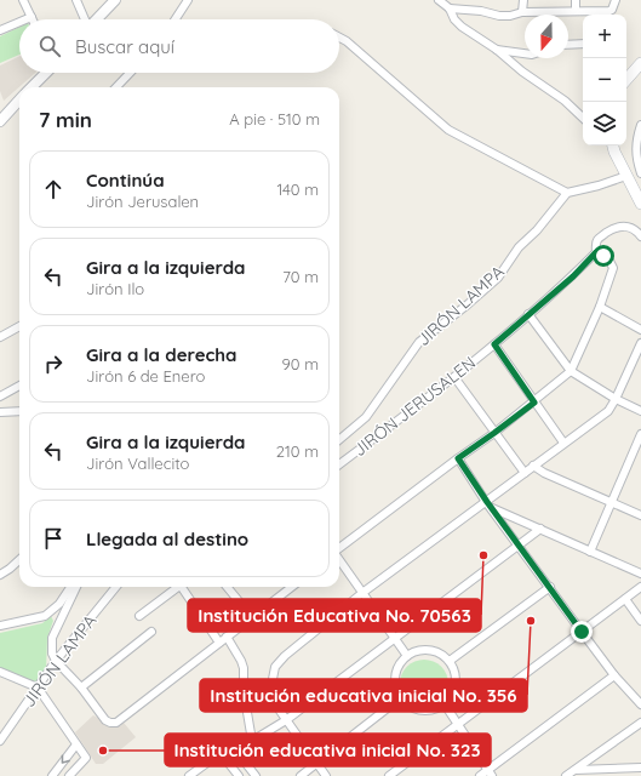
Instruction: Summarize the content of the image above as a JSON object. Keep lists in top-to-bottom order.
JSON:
{
  "streets": {
    "street": ["JIRÓN LAMPA", "JIRÓN JERUSALEN"]
  },
  "places": ["Institución Educativa No. 70563", "Institución educativa inicial No. 356", "Institución educativa inicial No. 323"],
  "north": "bottom",
  "page": {
    "map_buttons": ["+", "−"],
    "search": "Buscar aquí",
    "heading": ["7 min", "A pie · 510 m"],
    "list": [
      ["Continúa", "Jirón Jerusalen", "140 m"],
      ["Gira a la izquierda", "Jirón Ilo", "70 m"],
      ["Gira a la derecha", "Jirón 6 de Enero", "90 m"],
      ["Gira a la izquierda", "Jirón Vallecito", "210 m"],
      "Llegada al destino"
    ]
  }
}
